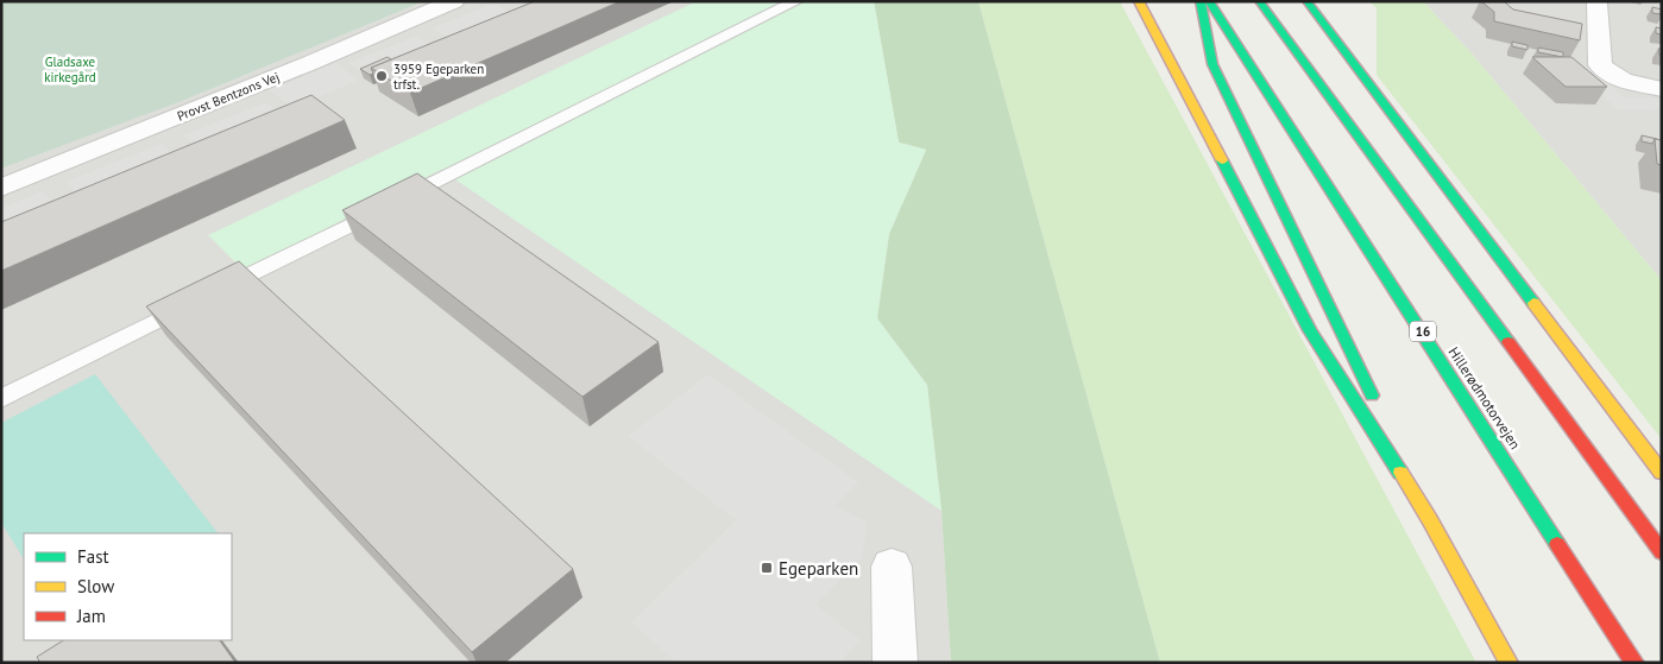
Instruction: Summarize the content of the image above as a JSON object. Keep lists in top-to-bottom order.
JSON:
{
  "streets": {
    "highway": ["16", "Hillerødmotorvejen"],
    "street": ["Provst Bentzons Vej"]
  },
  "parks": ["Gladsaxe kirkegård"],
  "places": {
    "other": ["3959 Egeparken trfst."],
    "transit": ["Egeparken"]
  },
  "legend": ["Fast", "Slow", "Jam"]
}
